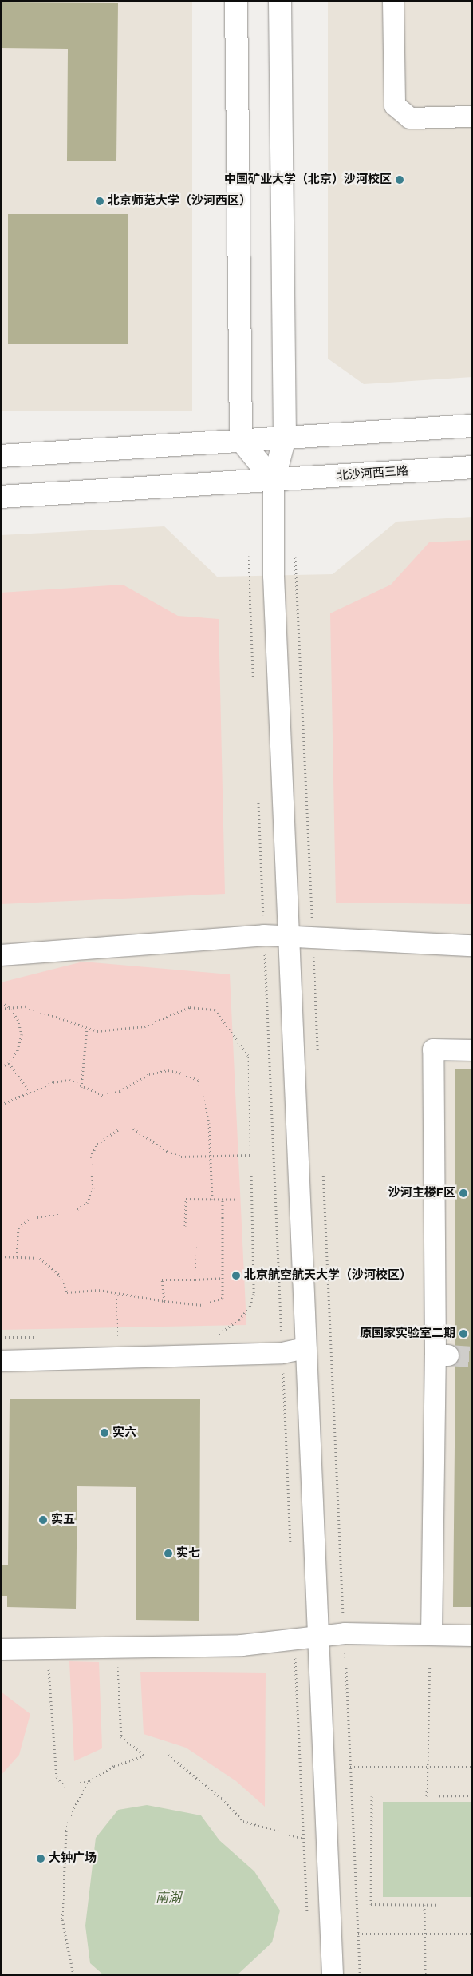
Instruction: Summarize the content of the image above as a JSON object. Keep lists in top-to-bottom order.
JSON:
{
  "streets": {
    "street": ["北沙河西三路"]
  },
  "water": ["南湖"],
  "places": [
    "中国矿业大学（北京）沙河校区",
    "北京师范大学（沙河西区）",
    "沙河主楼F区",
    "北京航空航天大学（沙河校区）",
    "原国家实验室二期",
    "实六",
    "实五",
    "实七",
    "大钟广场"
  ]
}
